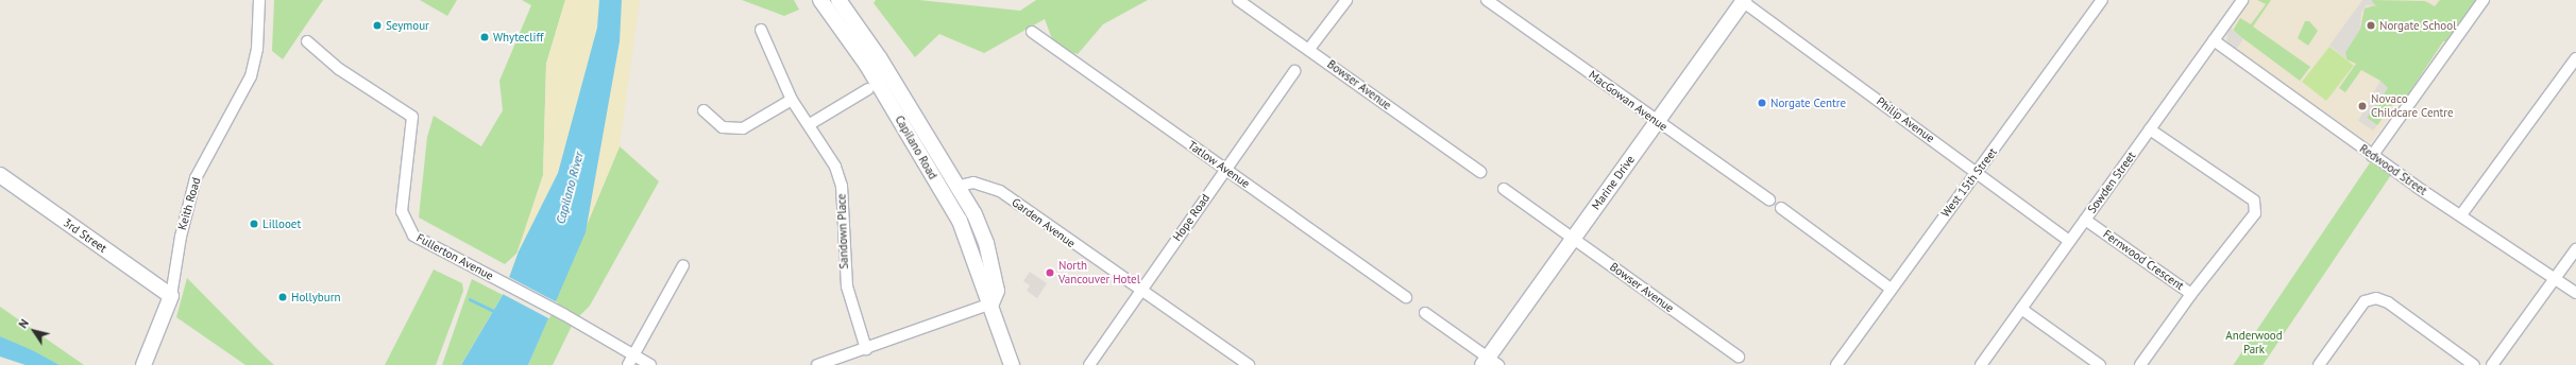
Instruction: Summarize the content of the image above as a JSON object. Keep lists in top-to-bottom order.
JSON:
{
  "streets": {
    "main road": [
      "Capilano Road",
      "Marine Drive",
      "Keith Road",
      "3rd Street"
    ],
    "street": [
      "Bowser Avenue",
      "MacGowan Avenue",
      "Philip Avenue",
      "Tatlow Avenue",
      "Redwood Street",
      "West 15th Street",
      "Sowden Street",
      "Hope Road",
      "Garden Avenue",
      "Sandown Place",
      "Fullerton Avenue",
      "Fernwood Crescent"
    ]
  },
  "crossings": [
    ["Bowser Avenue", "Marine Drive"],
    ["MacGowan Avenue", "Marine Drive"],
    ["Philip Avenue", "Marine Drive"],
    ["Philip Avenue", "West 15th Street"],
    ["Philip Avenue", "Sowden Street"],
    ["Capilano Road", "Garden Avenue"],
    ["Tatlow Avenue", "Hope Road"],
    ["Redwood Street", "Sowden Street"],
    ["Sowden Street", "Fernwood Crescent"],
    ["Keith Road", "3rd Street"],
    ["Hope Road", "Garden Avenue"]
  ],
  "water": ["Capilano River"],
  "parks": ["Anderwood Park"],
  "places": [
    "Seymour",
    "Norgate School",
    "Whytecliff",
    "Norgate Centre",
    "Novaco Childcare Centre",
    "Lillooet",
    "North Vancouver Hotel",
    "Hollyburn"
  ],
  "north": "top left"
}
